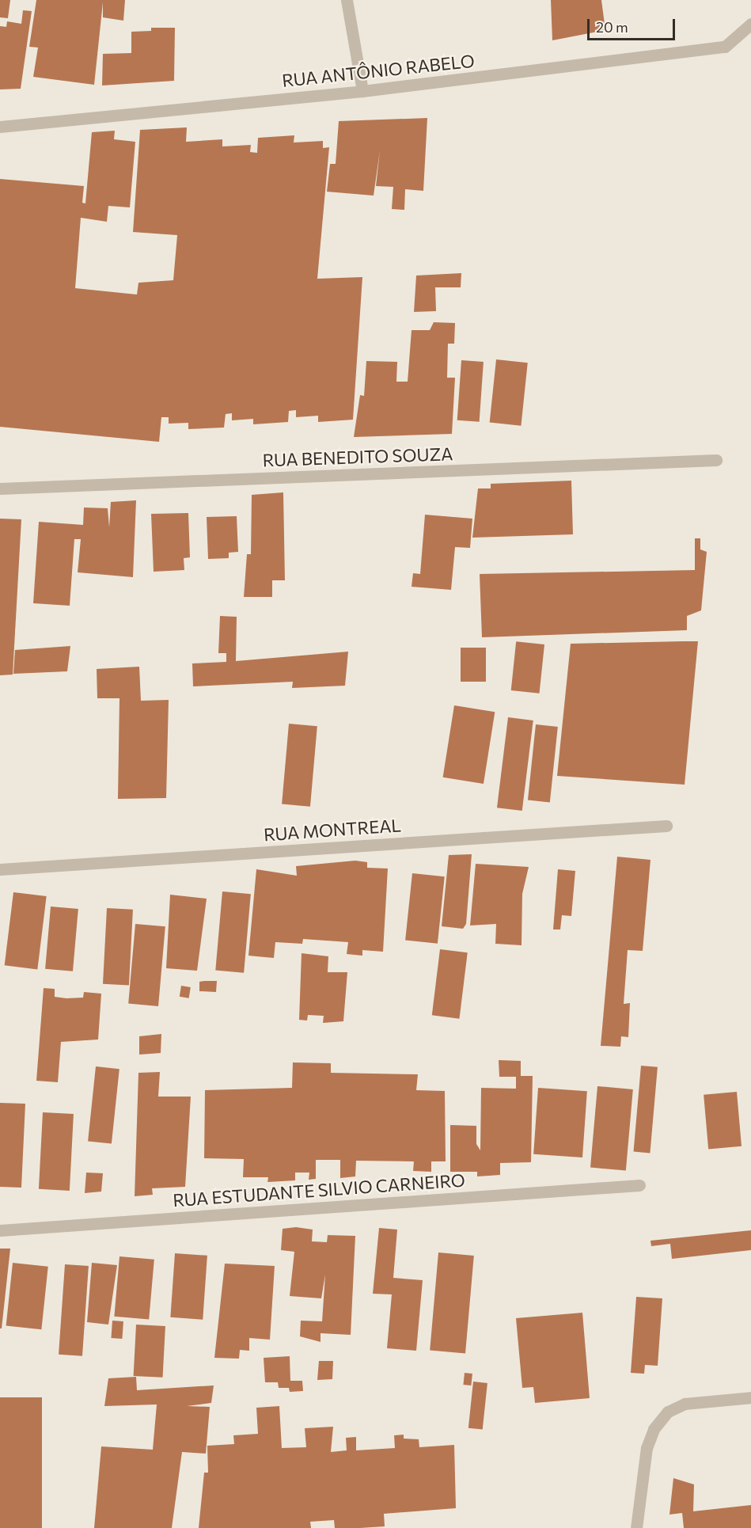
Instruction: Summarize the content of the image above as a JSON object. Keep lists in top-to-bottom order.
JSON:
{
  "streets": {
    "street": [
      "RUA ANTÔNIO RABELO",
      "RUA BENEDITO SOUZA",
      "RUA MONTREAL",
      "RUA ESTUDANTE SILVIO CARNEIRO"
    ]
  },
  "scale_bar": "20 m"
}
